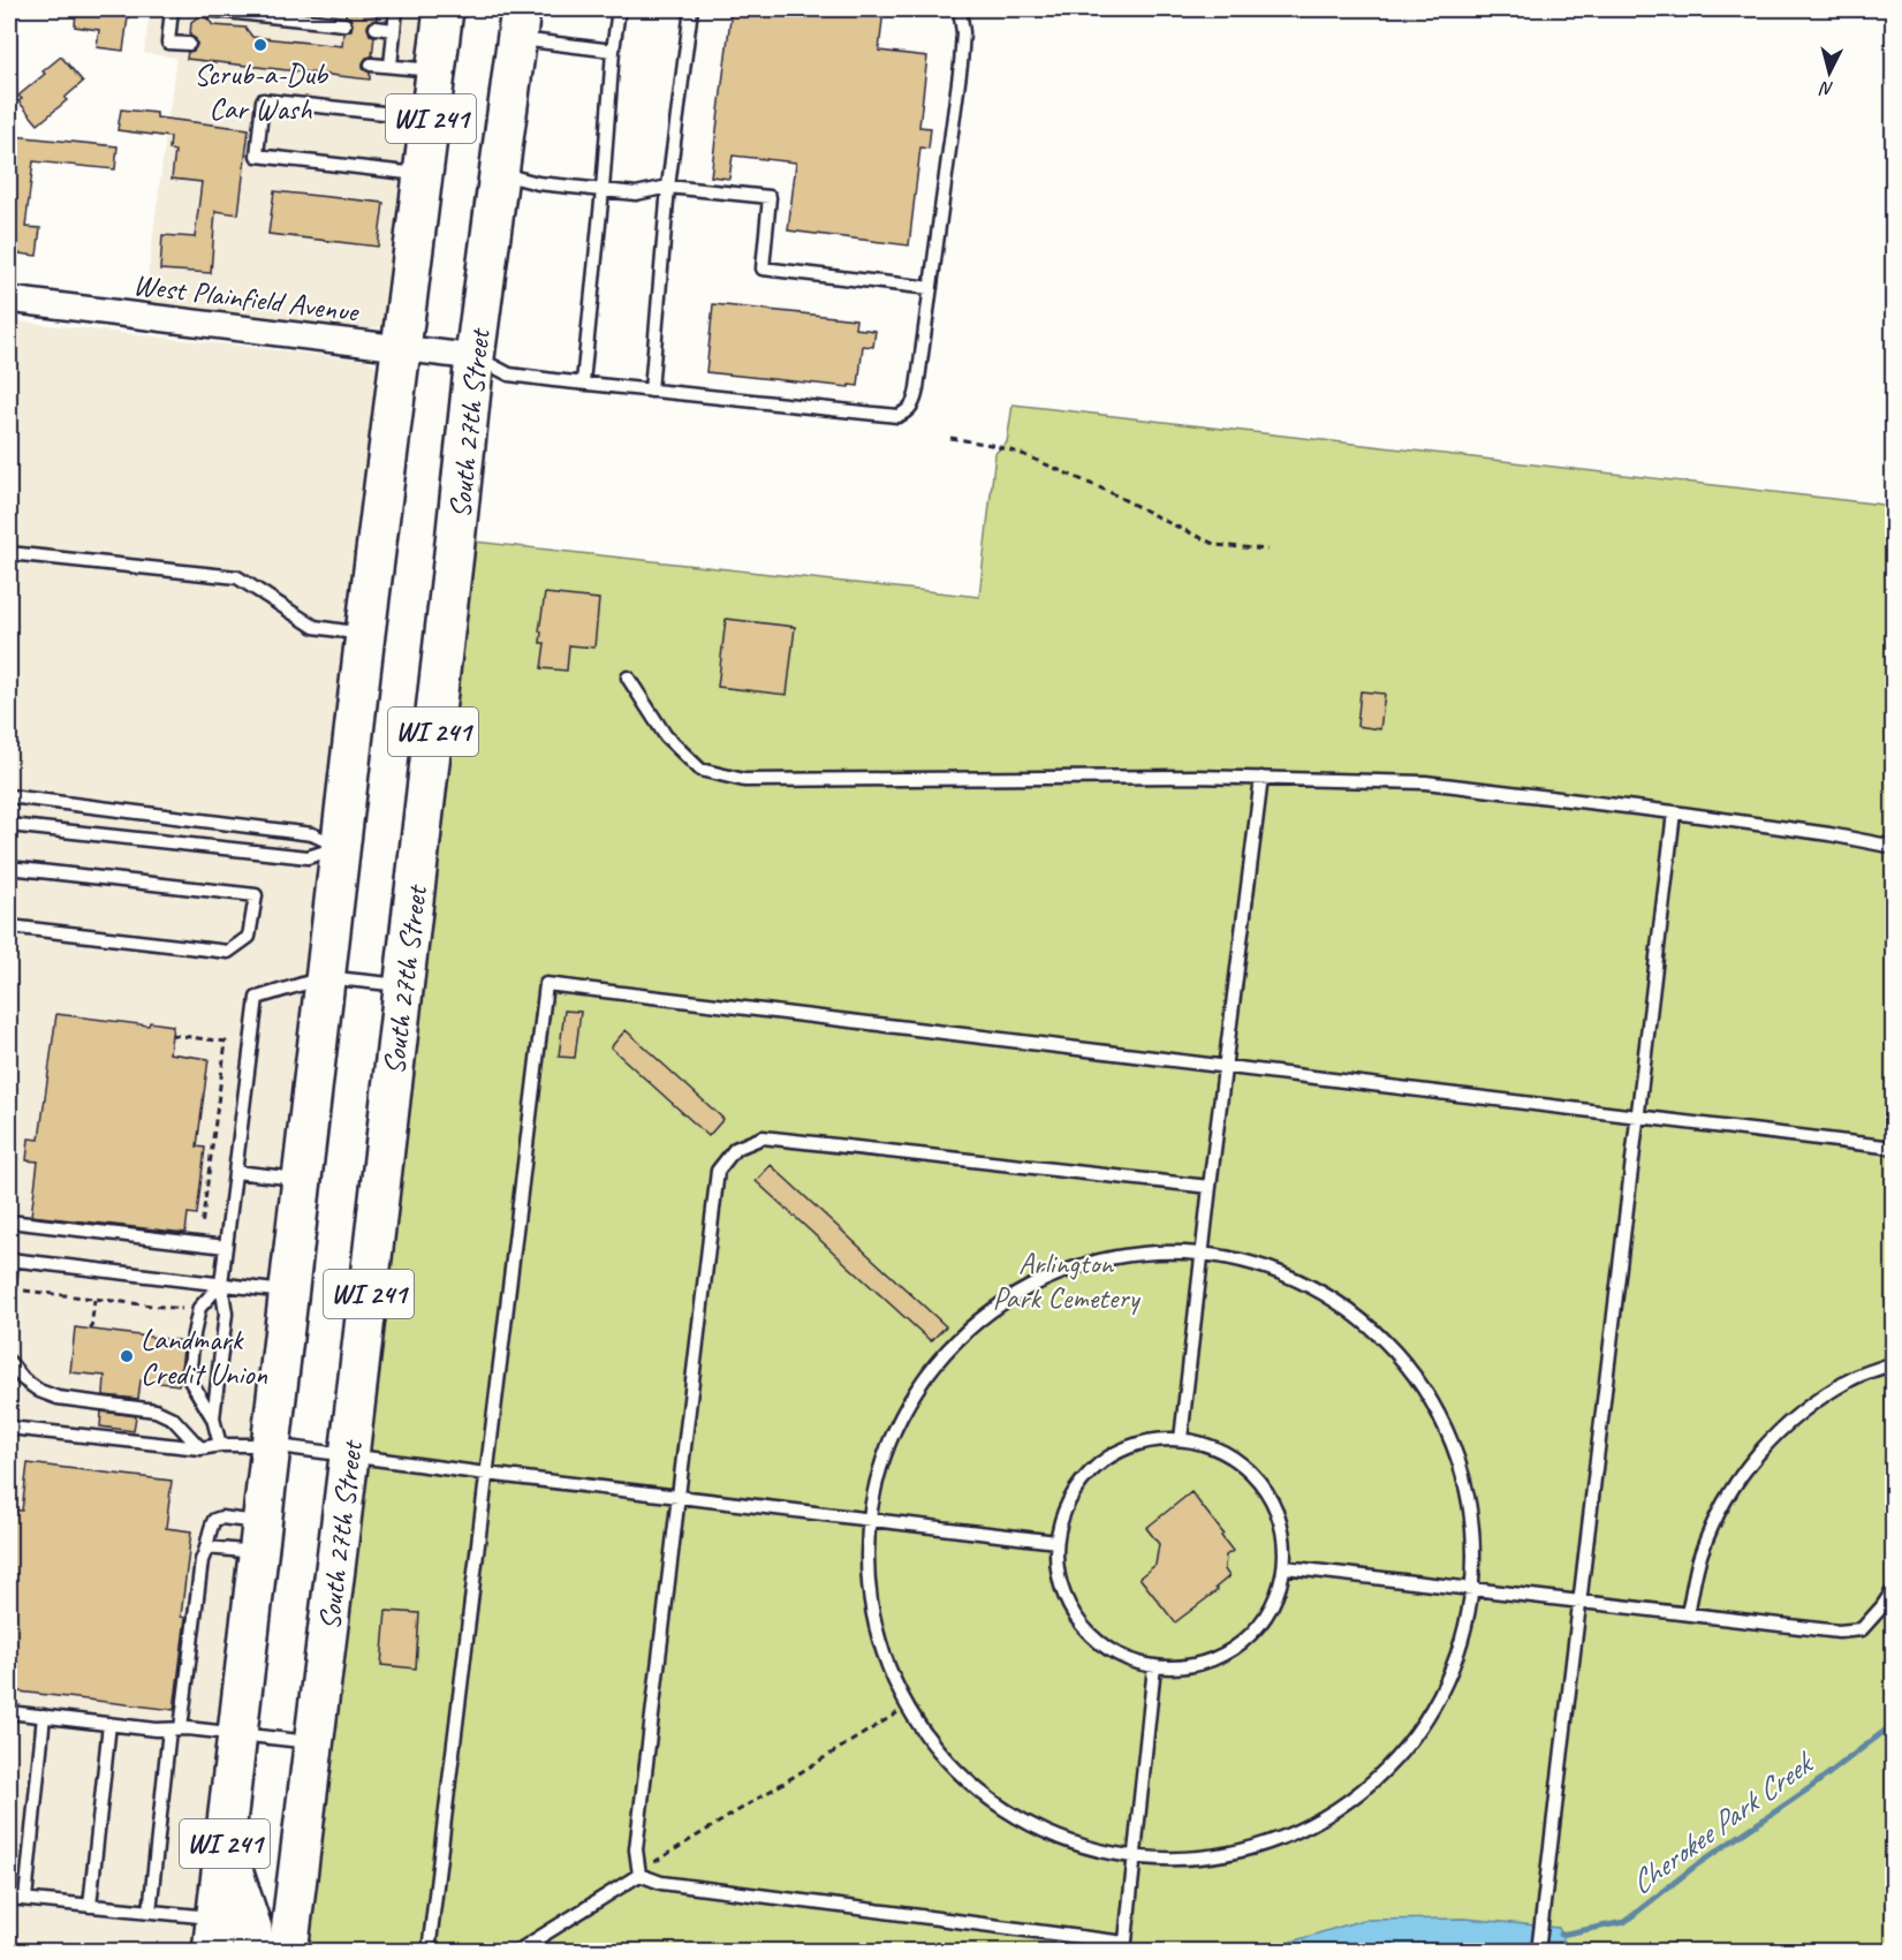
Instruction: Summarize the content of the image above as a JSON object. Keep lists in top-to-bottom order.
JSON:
{
  "streets": {
    "main road": ["WI 241", "South 27th Street"],
    "street": ["West Plainfield Avenue"]
  },
  "crossings": [
    ["WI 241", "West Plainfield Avenue"],
    ["WI 241", "South 27th Street"],
    ["West Plainfield Avenue", "South 27th Street"]
  ],
  "water": ["Cherokee Park Creek"],
  "parks": ["Arlington Park Cemetery"],
  "places": ["Scrub-a-Dub Car Wash", "Landmark Credit Union"],
  "north": "bottom"
}
